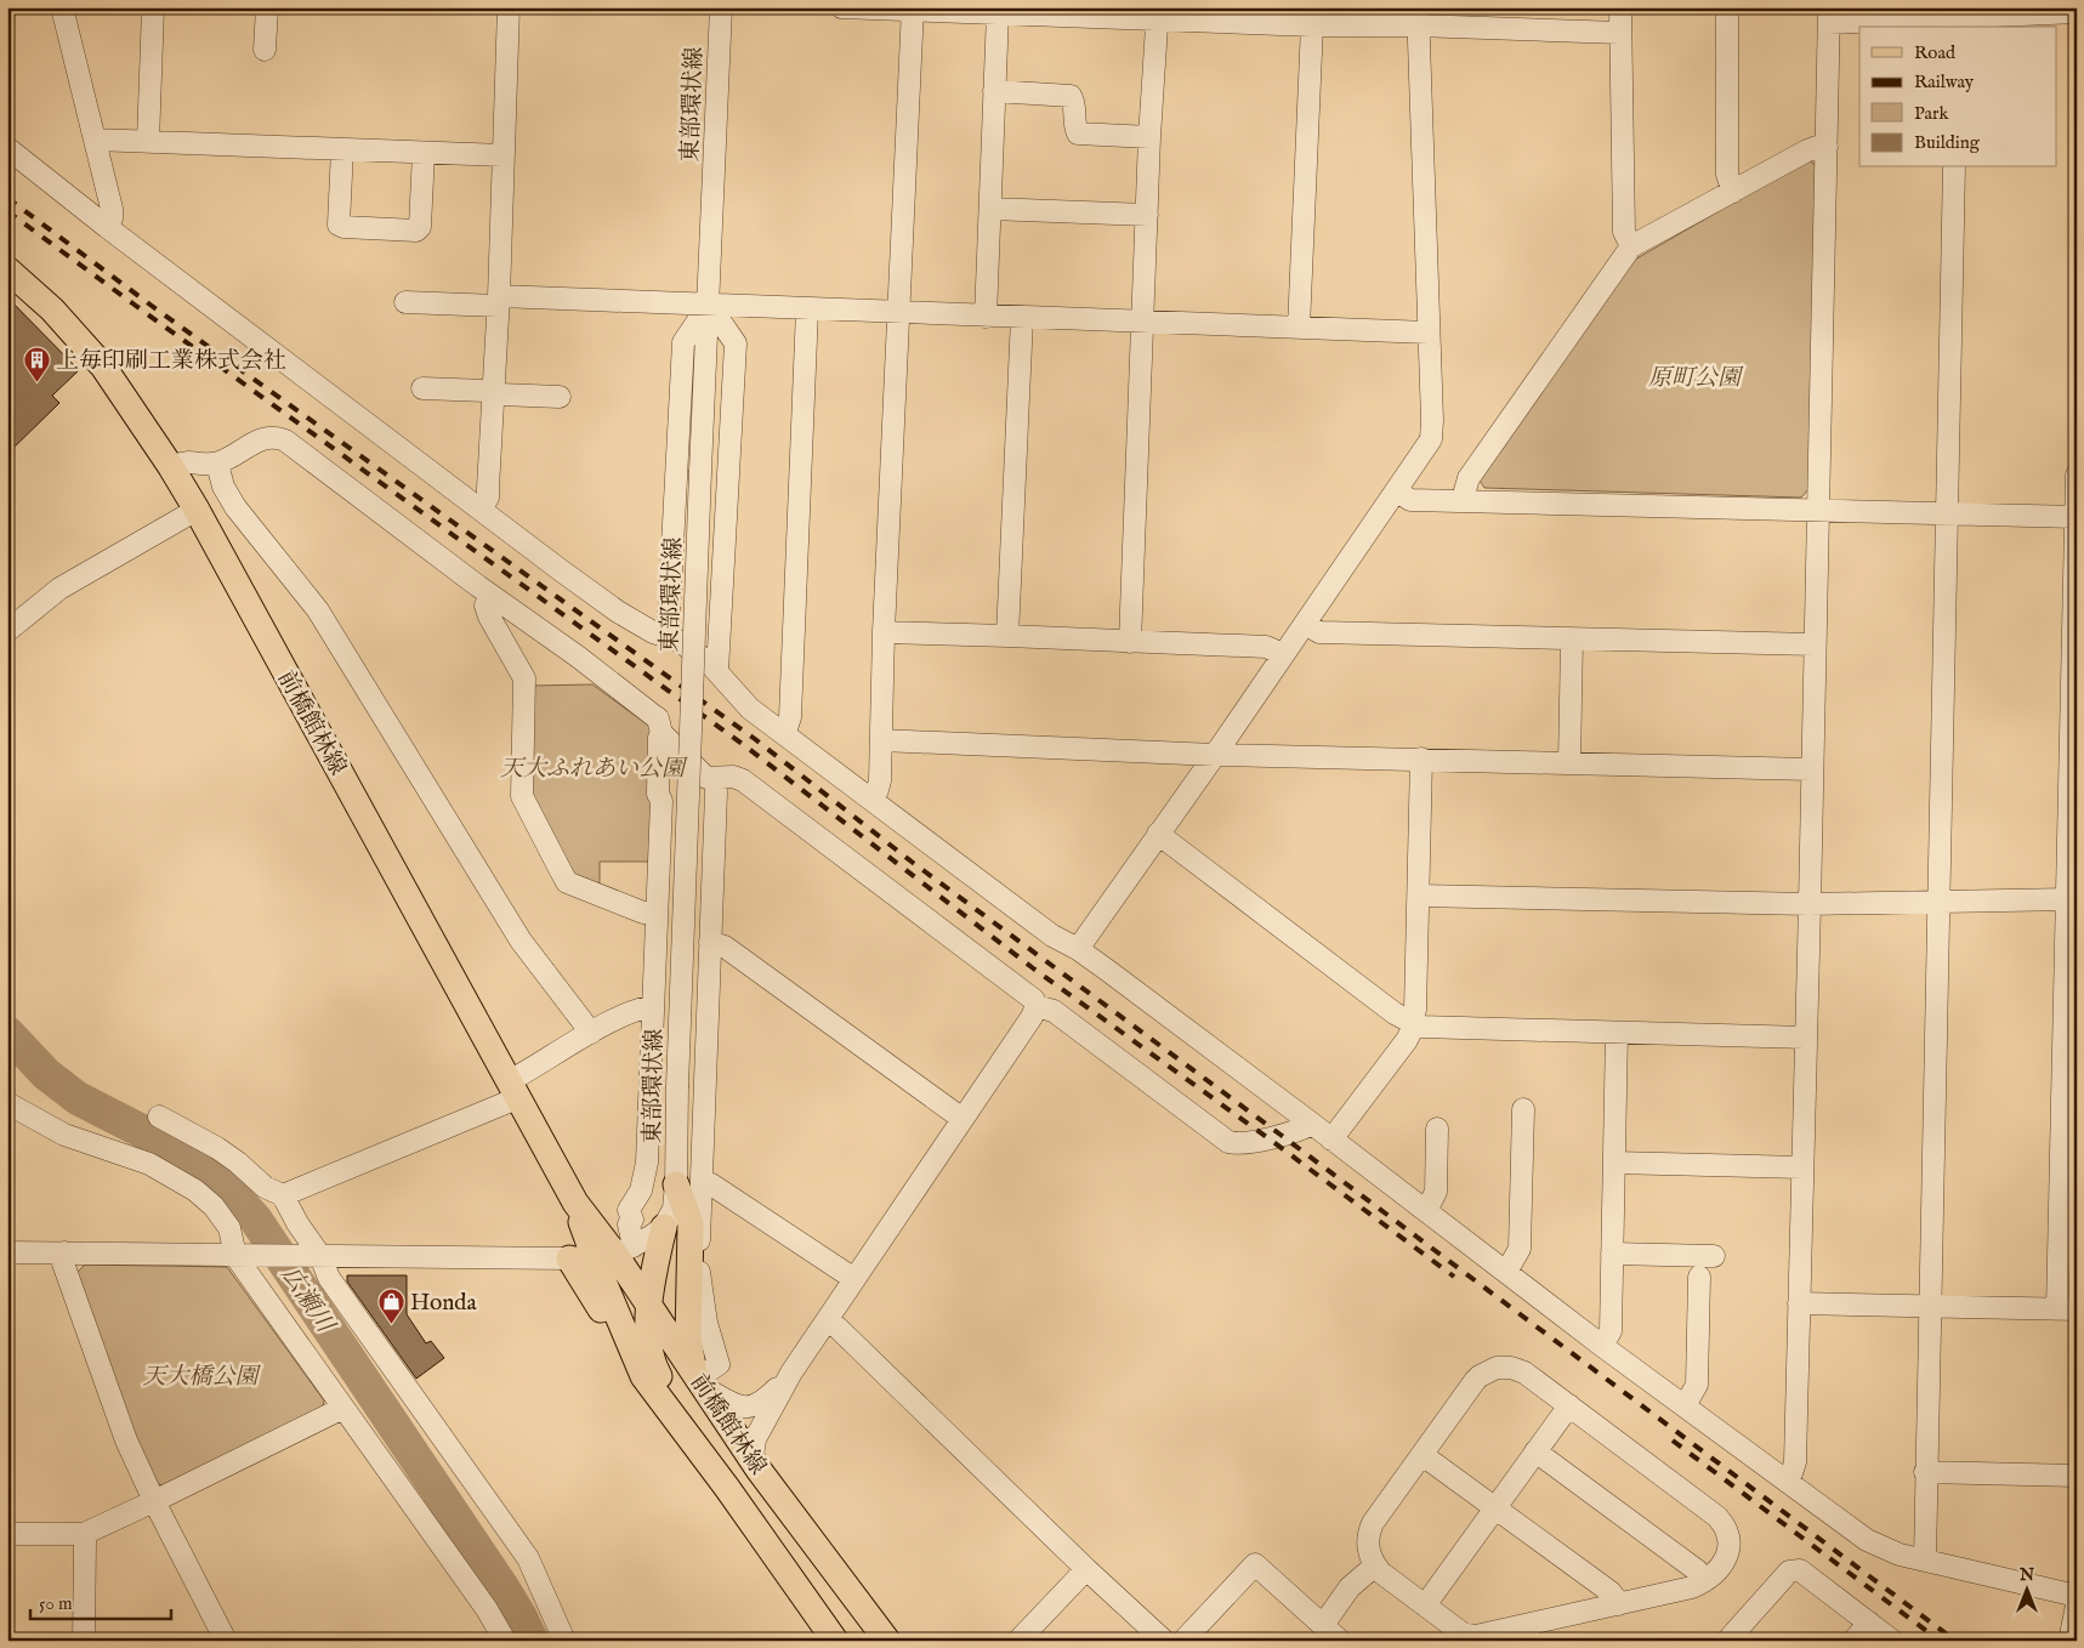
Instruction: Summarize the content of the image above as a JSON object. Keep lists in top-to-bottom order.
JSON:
{
  "streets": {
    "main road": ["前橋館林線"],
    "street": ["東部環状線"]
  },
  "water": ["広瀬川"],
  "parks": ["原町公園", "天大ふれあい公園", "天大橋公園"],
  "places": {
    "building": ["上毎印刷工業株式会社"],
    "shop": ["Honda"]
  },
  "legend": [
    "Road",
    "Railway",
    "Park",
    "Building"
  ],
  "scale_bar": "50 m",
  "north": "top"
}
